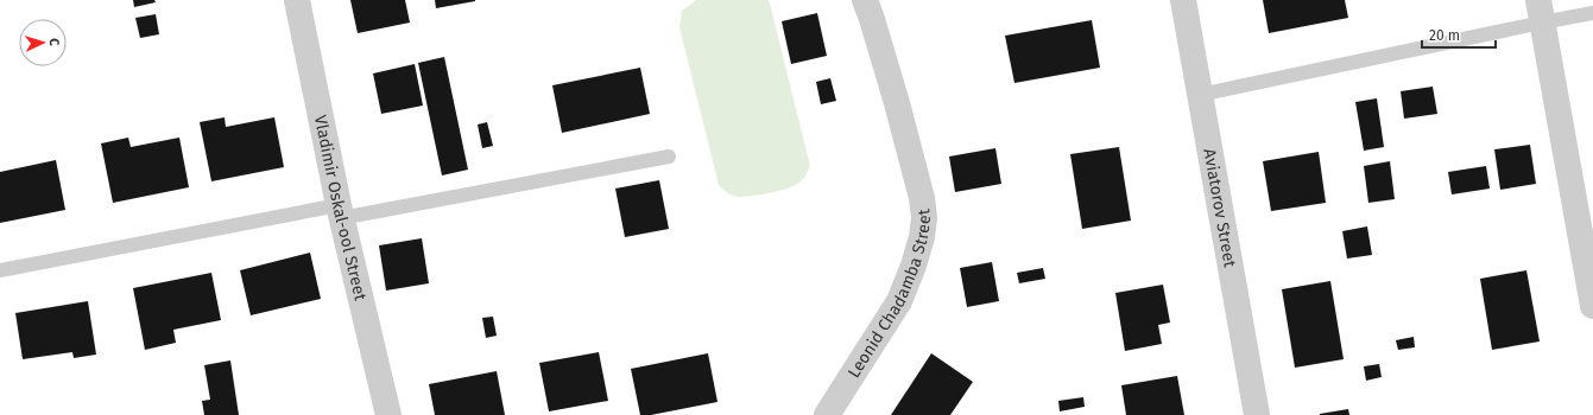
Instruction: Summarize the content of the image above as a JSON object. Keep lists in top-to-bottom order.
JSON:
{
  "streets": {
    "street": ["Vladimir Oskal-ool Street", "Aviatorov Street", "Leonid Chadamba Street"]
  },
  "scale_bar": "20 m",
  "north": "right"
}
